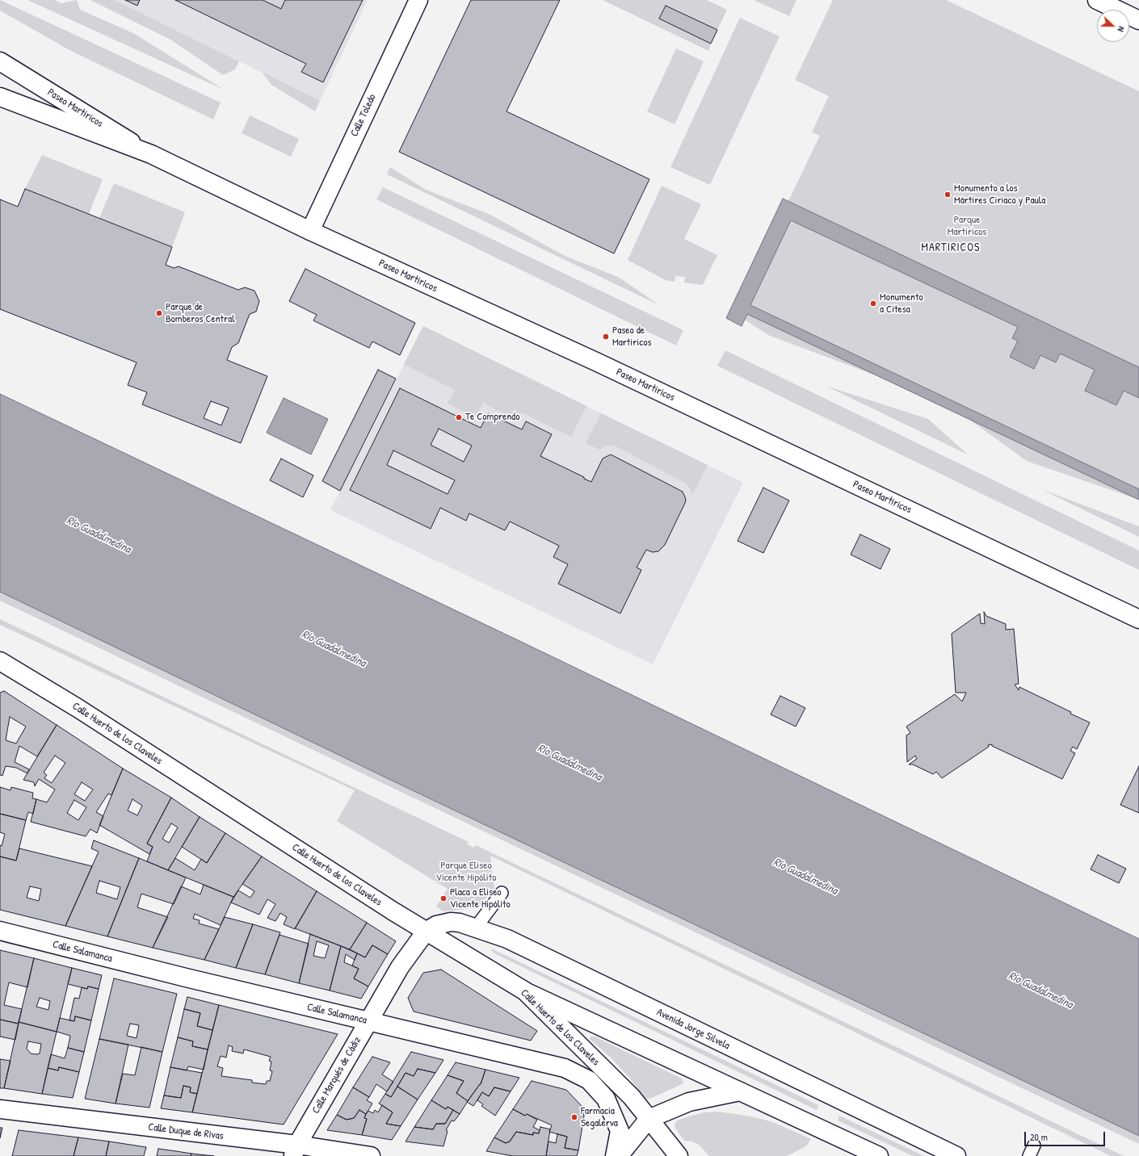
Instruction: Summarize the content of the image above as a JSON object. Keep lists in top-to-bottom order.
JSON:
{
  "streets": {
    "main road": [
      "Paseo Martiricos",
      "Calle Toledo",
      "Calle Huerto de los Claveles",
      "Calle Salamanca",
      "Avenida Jorge Silvela",
      "Calle Marqués de Cádiz",
      "Calle Duque de Rivas"
    ]
  },
  "crossings": [
    ["Paseo Martiricos", "Calle Toledo"],
    ["Calle Huerto de los Claveles", "Avenida Jorge Silvela"],
    ["Calle Huerto de los Claveles", "Calle Marqués de Cádiz"],
    ["Calle Salamanca", "Calle Marqués de Cádiz"],
    ["Avenida Jorge Silvela", "Calle Marqués de Cádiz"],
    ["Calle Marqués de Cádiz", "Calle Duque de Rivas"]
  ],
  "districts": ["MARTIRICOS"],
  "water": ["Río Guadalmedina"],
  "parks": ["Parque Martiricos", "Parque Eliseo Vicente Hipólito"],
  "places": [
    "Monumento a los Mártires Ciriaco y Paula",
    "Monumento a Citesa",
    "Parque de Bomberos Central",
    "Paseo de Martiricos",
    "Te Comprendo",
    "Placa a Eliseo Vicente Hipólito",
    "Farmacia Segalerva"
  ],
  "scale_bar": "20 m",
  "north": "right"
}
